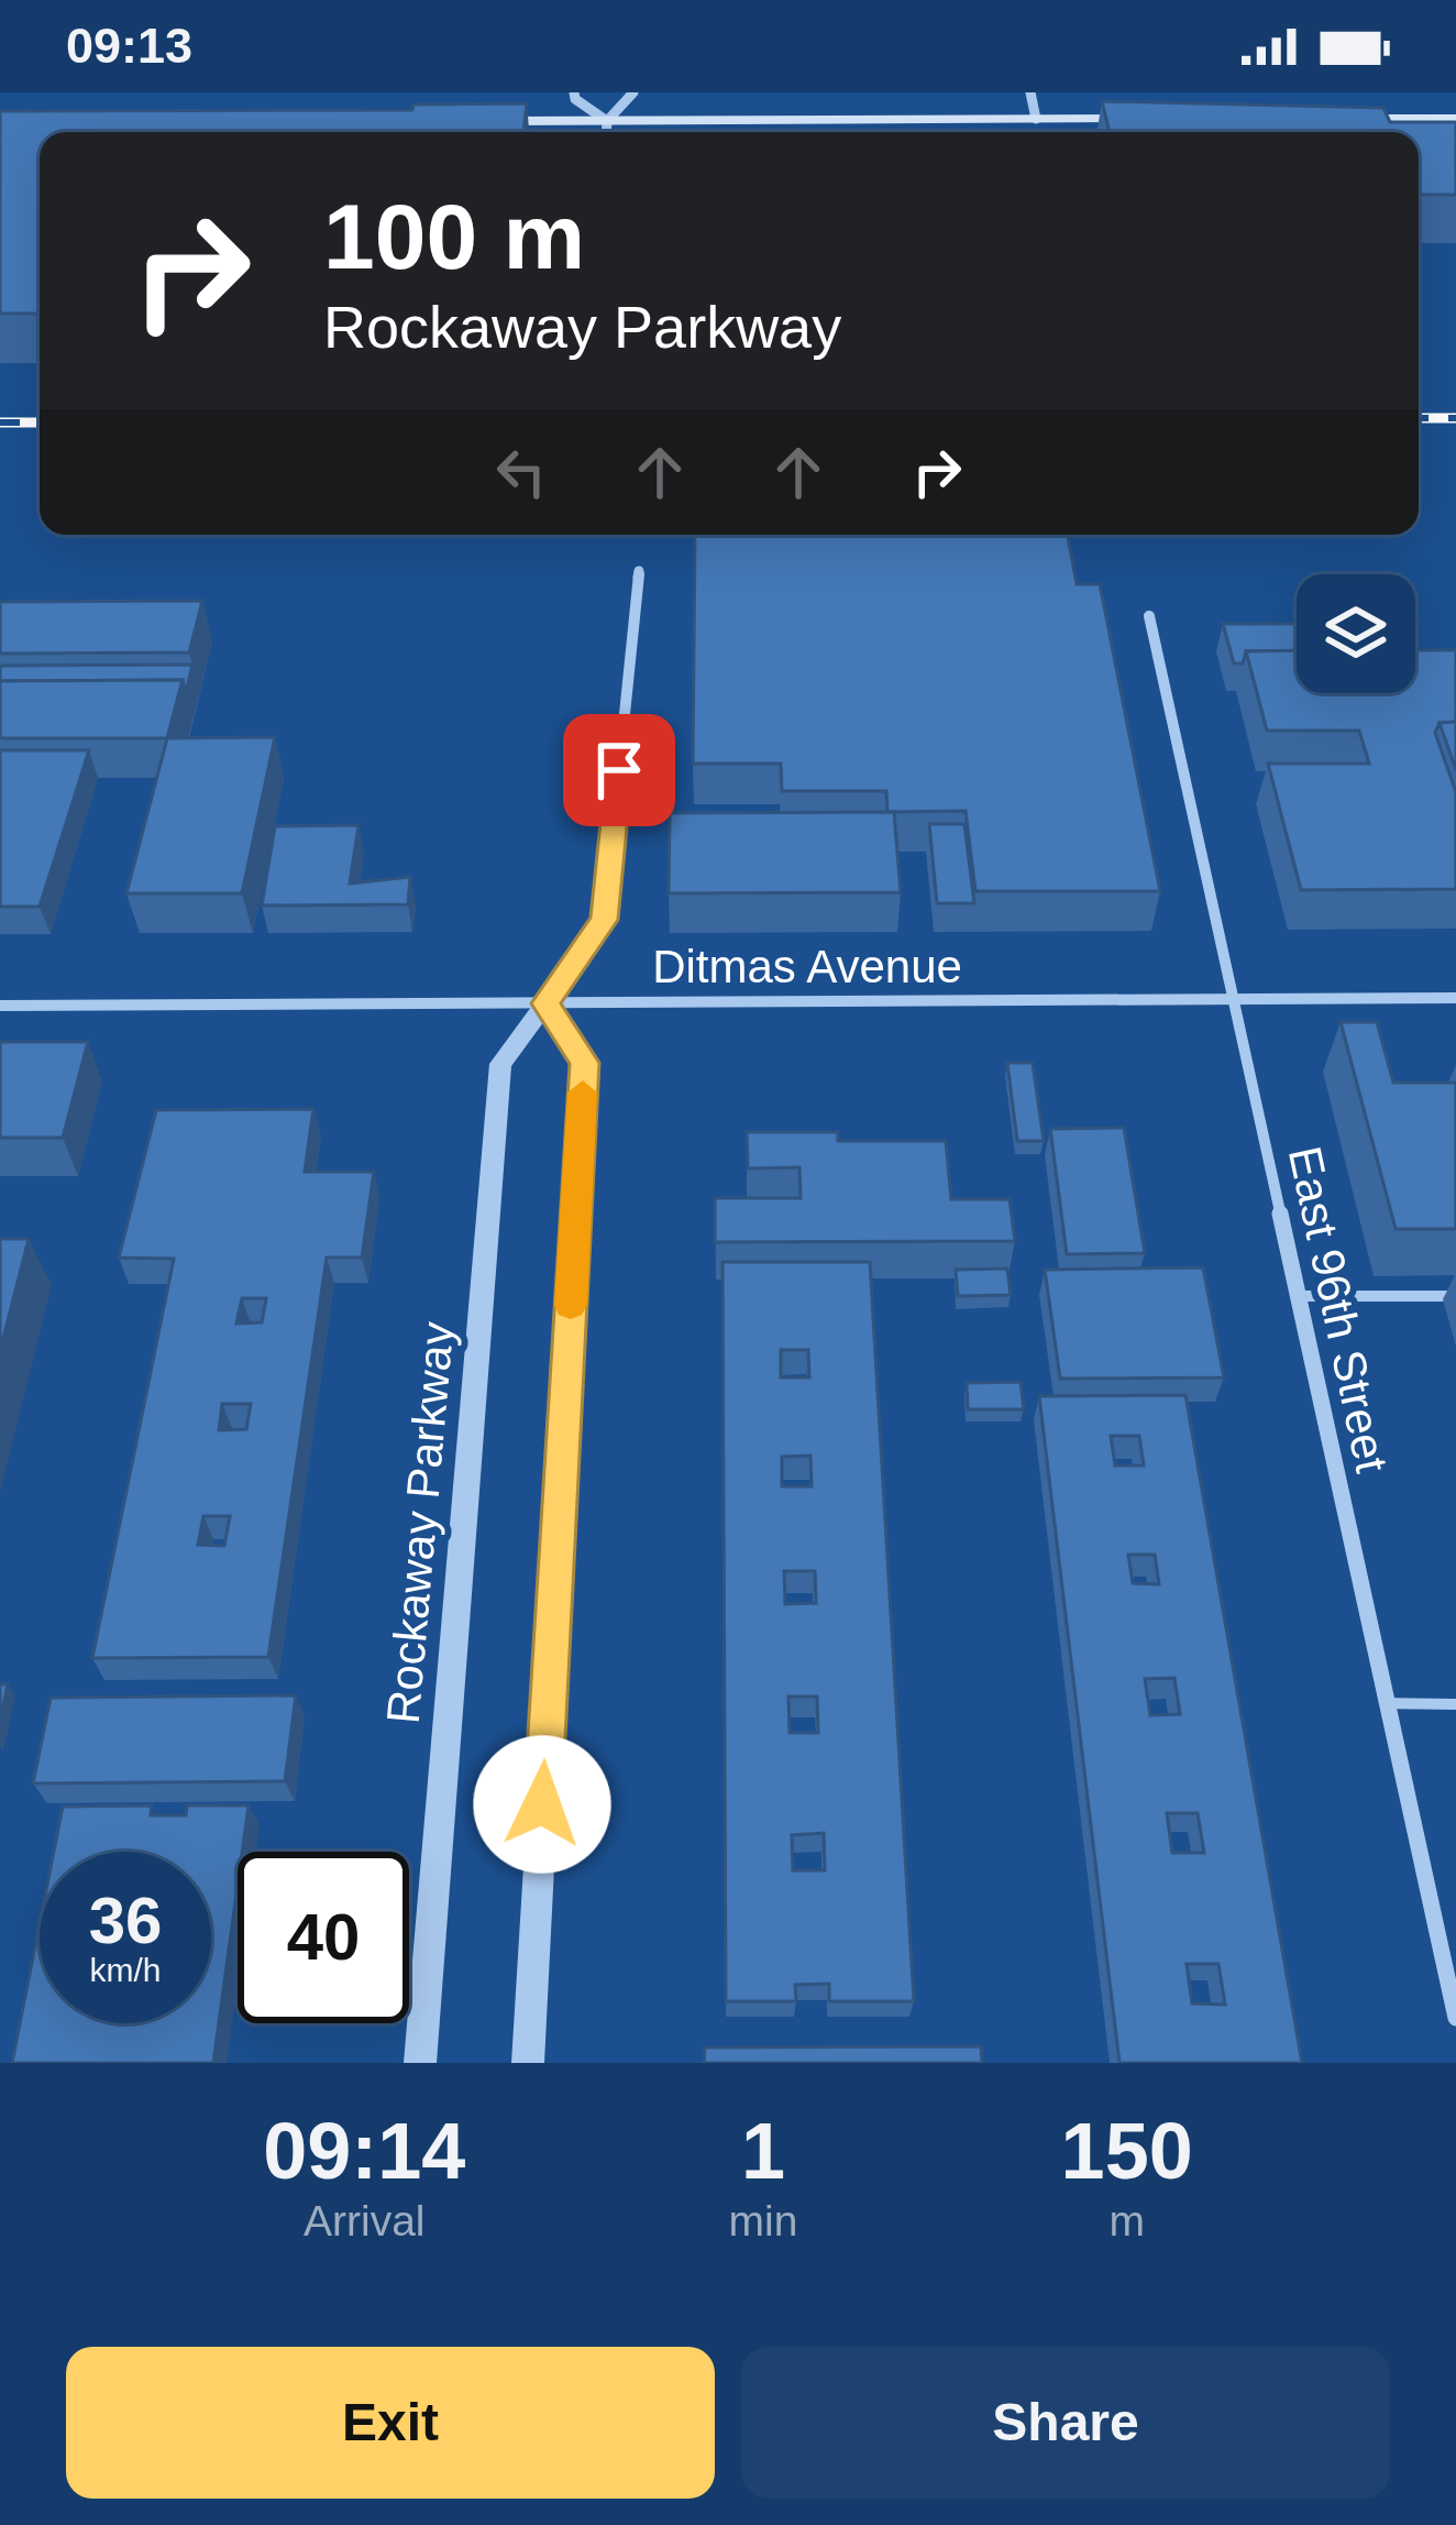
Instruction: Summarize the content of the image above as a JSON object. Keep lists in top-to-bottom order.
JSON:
{
  "streets": {
    "street": ["Ditmas Avenue", "East 96th Street", "Rockaway Parkway"]
  },
  "crossings": [
    ["Ditmas Avenue", "East 96th Street"],
    ["Ditmas Avenue", "Rockaway Parkway"]
  ],
  "page": {
    "status": "09:13",
    "turn": ["100 m", "Rockaway Parkway"],
    "speed": "36 km/h",
    "limit": "40",
    "eta": [
      "09:14",
      "Arrival",
      "1",
      "min",
      "150",
      "m"
    ],
    "buttons": ["Exit", "Share"]
  }
}
